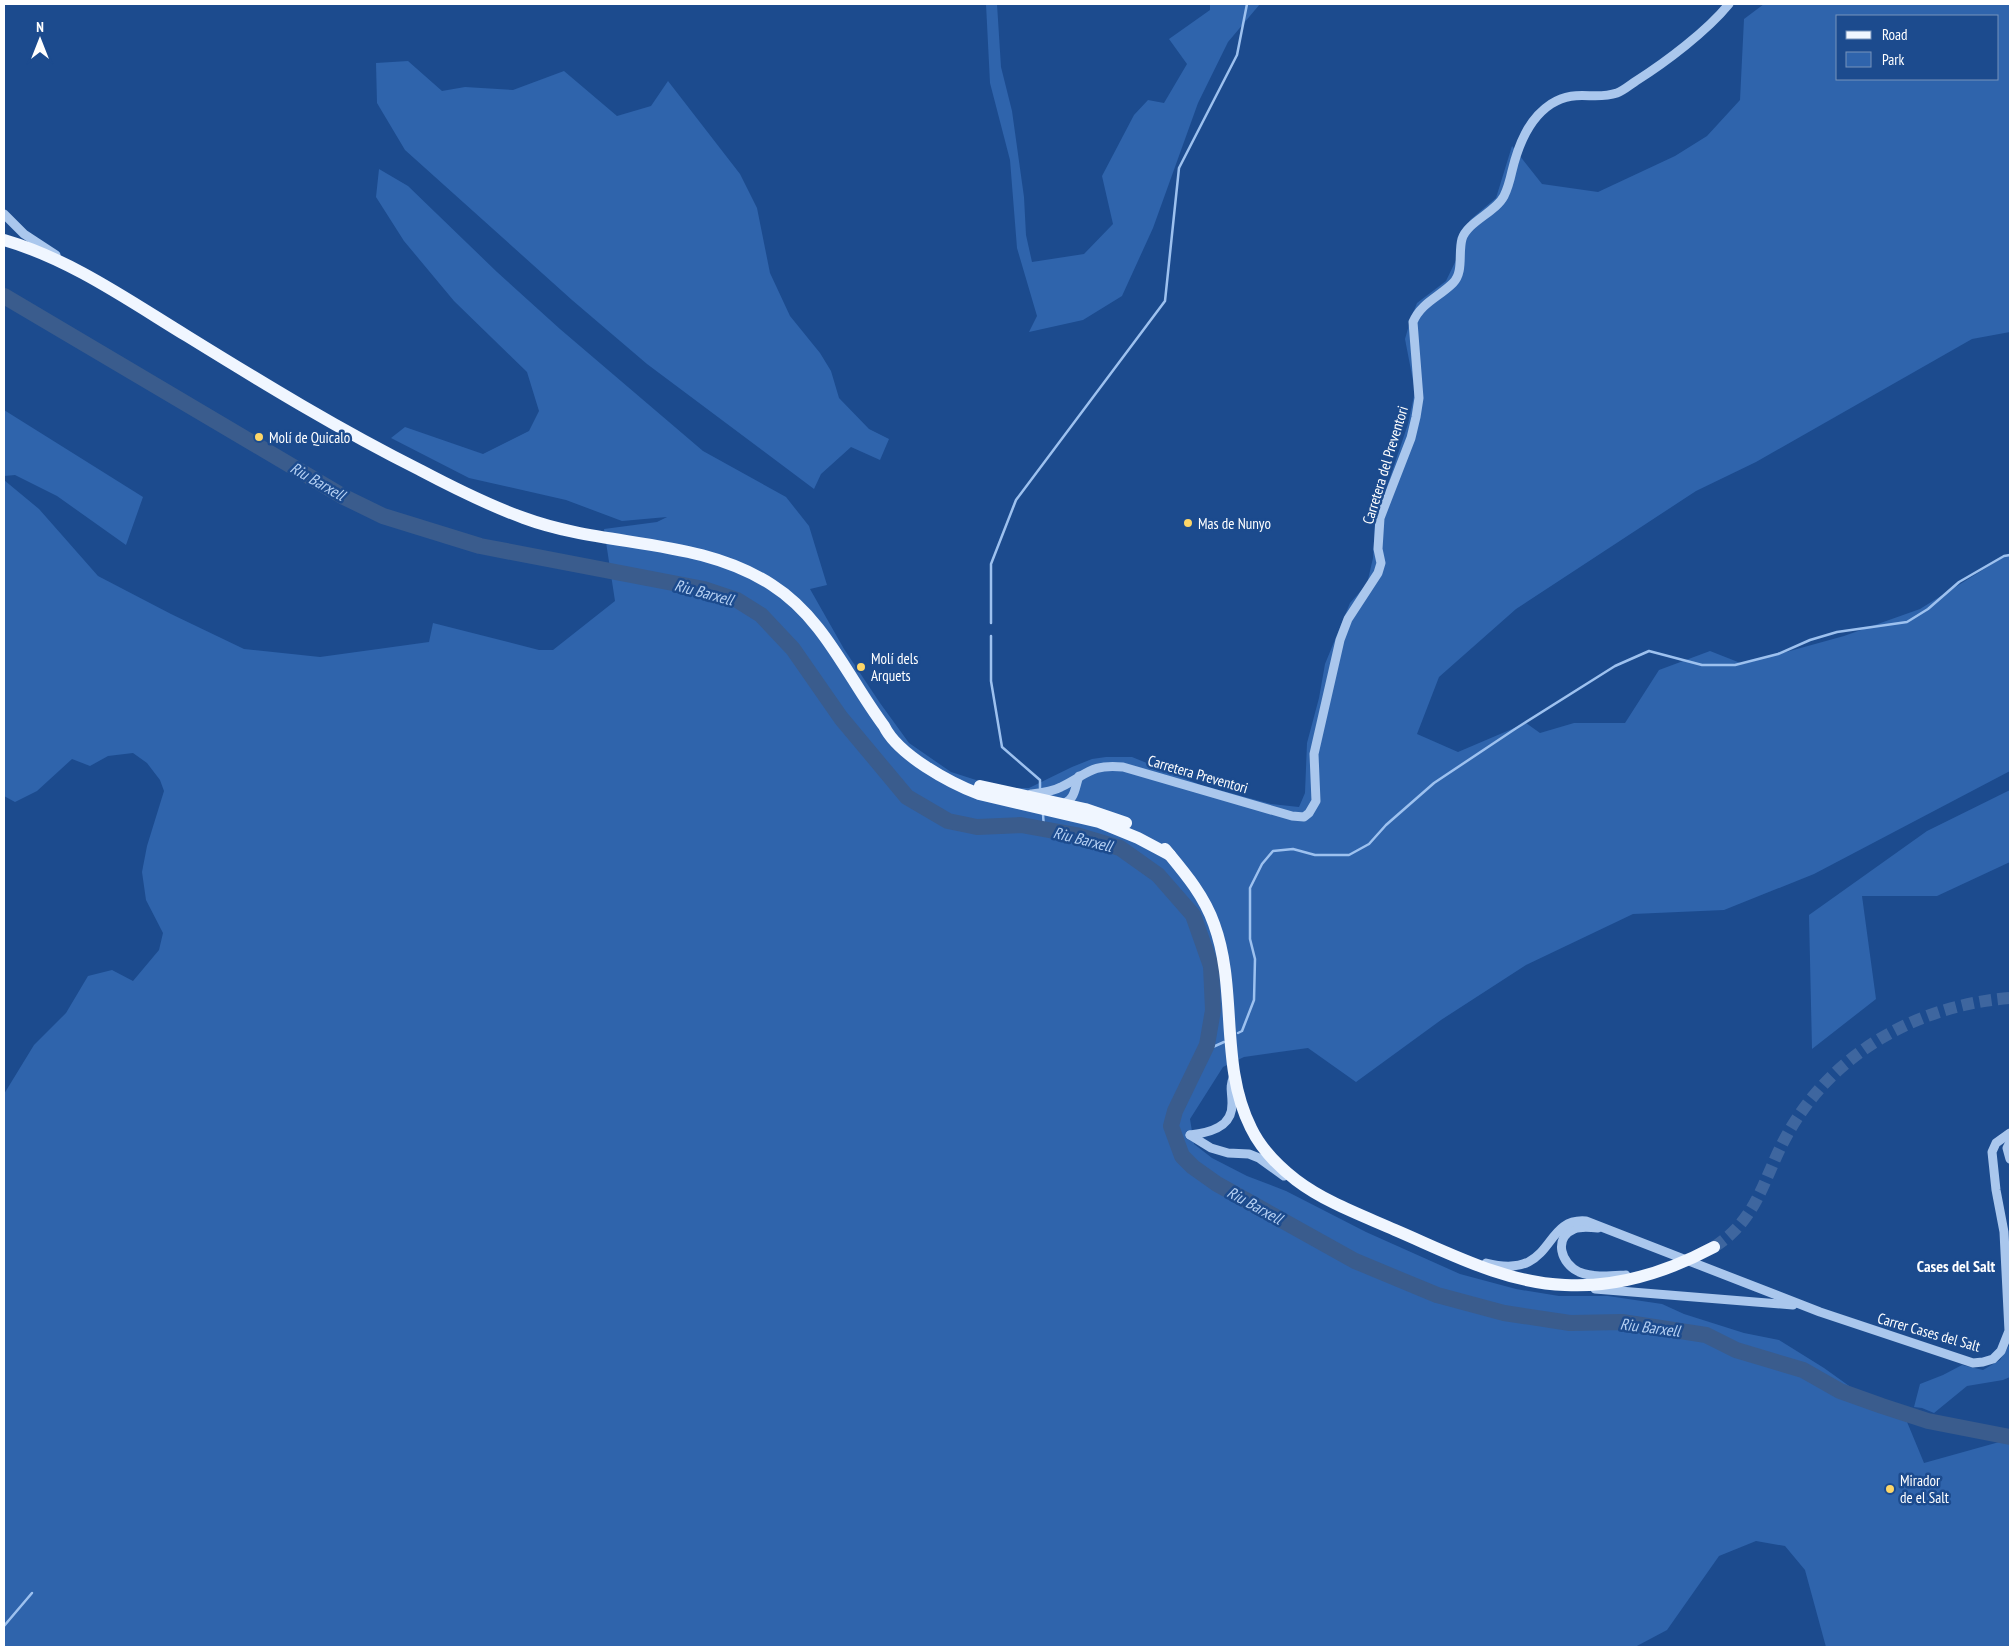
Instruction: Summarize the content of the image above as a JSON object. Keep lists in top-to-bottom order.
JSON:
{
  "streets": {
    "street": ["Carretera del Preventori", "Carretera Preventori", "Carrer Cases del Salt"]
  },
  "crossings": [
    ["Carretera del Preventori", "Carretera Preventori"]
  ],
  "districts": ["Cases del Salt"],
  "water": ["Riu Barxell"],
  "places": [
    "Molí de Quicalo",
    "Mas de Nunyo",
    "Molí dels Arquets",
    "Mirador de el Salt"
  ],
  "legend": ["Road", "Park"],
  "north": "top"
}
